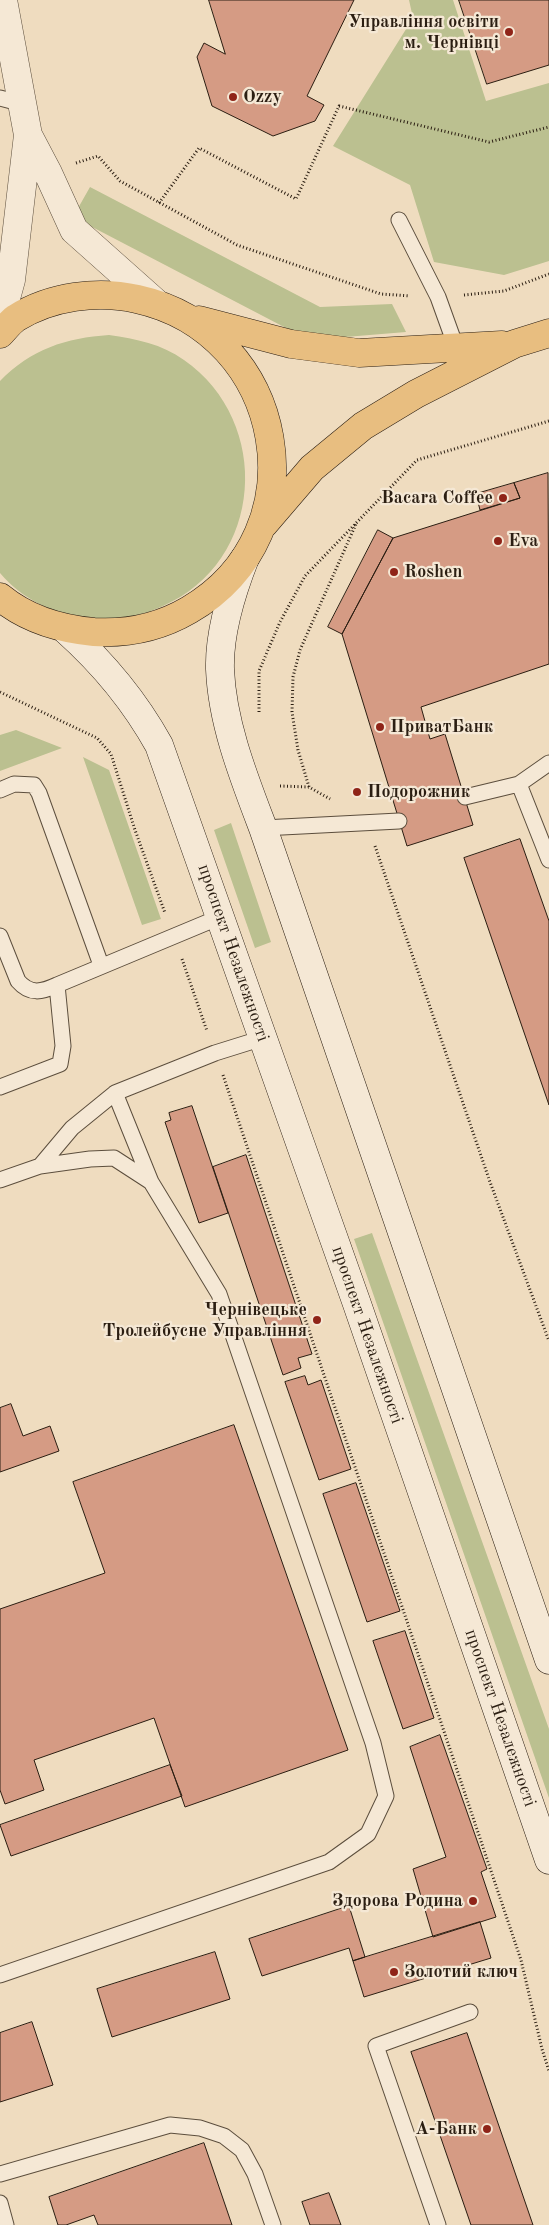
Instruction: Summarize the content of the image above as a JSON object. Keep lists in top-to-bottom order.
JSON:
{
  "streets": {
    "main road": ["проспект Незалежності"]
  },
  "places": [
    "Управління освіти м. Чернівці",
    "Ozzy",
    "Bacara Coffee",
    "Eva",
    "Roshen",
    "ПриватБанк",
    "Подорожник",
    "Чернівецьке Тролейбусне Управління",
    "Здорова Родина",
    "Золотий ключ",
    "А-Банк"
  ]
}
